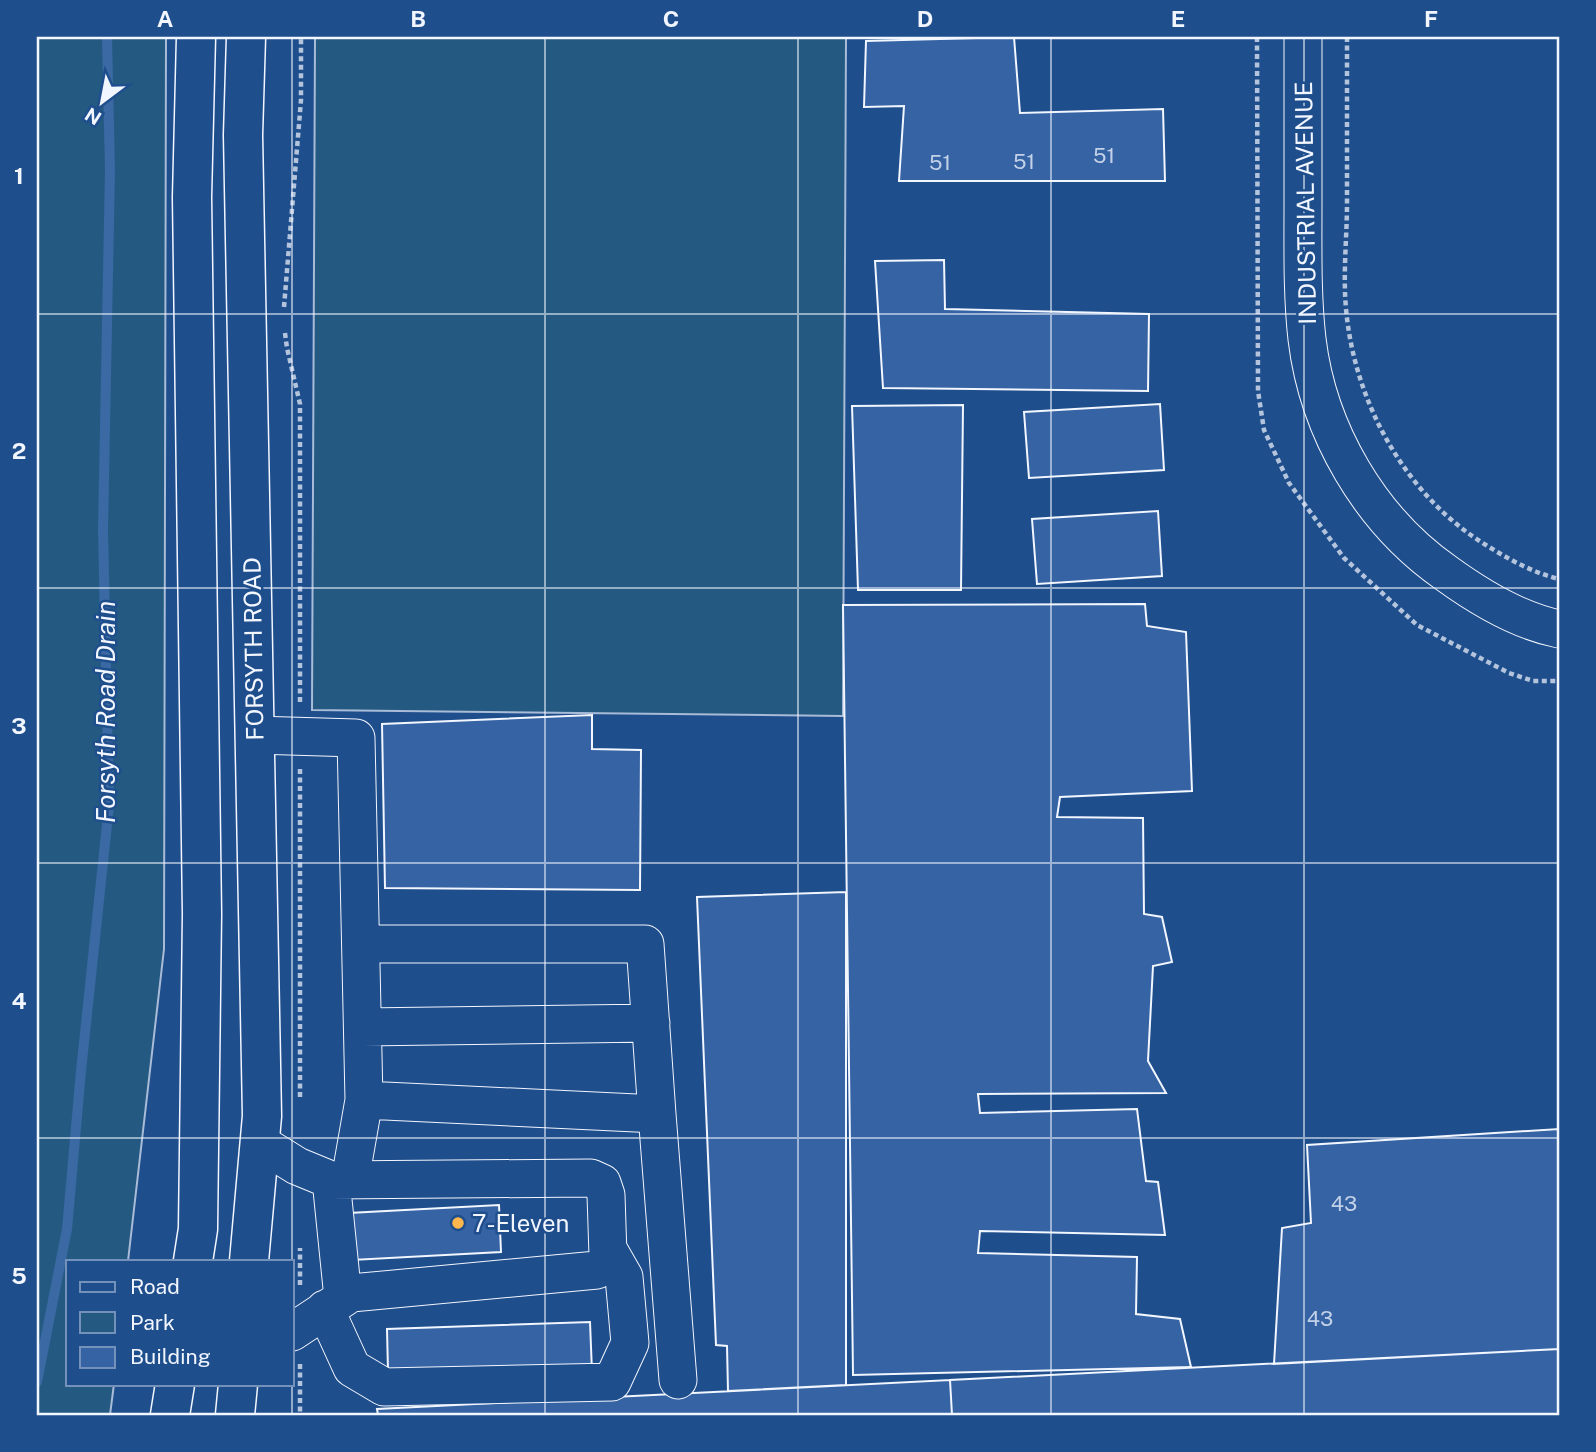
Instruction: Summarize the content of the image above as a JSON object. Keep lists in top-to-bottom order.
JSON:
{
  "streets": {
    "highway": ["FORSYTH ROAD"],
    "street": ["INDUSTRIAL AVENUE"]
  },
  "water": ["Forsyth Road Drain"],
  "places": ["7-Eleven"],
  "house_numbers": [
    "51",
    "51",
    "51",
    "43",
    "43"
  ],
  "legend": ["Road", "Park", "Building"],
  "north": "bottom left",
  "grid": {
    "columns": [
      "A",
      "B",
      "C",
      "D",
      "E",
      "F"
    ],
    "rows": [
      "1",
      "2",
      "3",
      "4",
      "5"
    ]
  }
}
